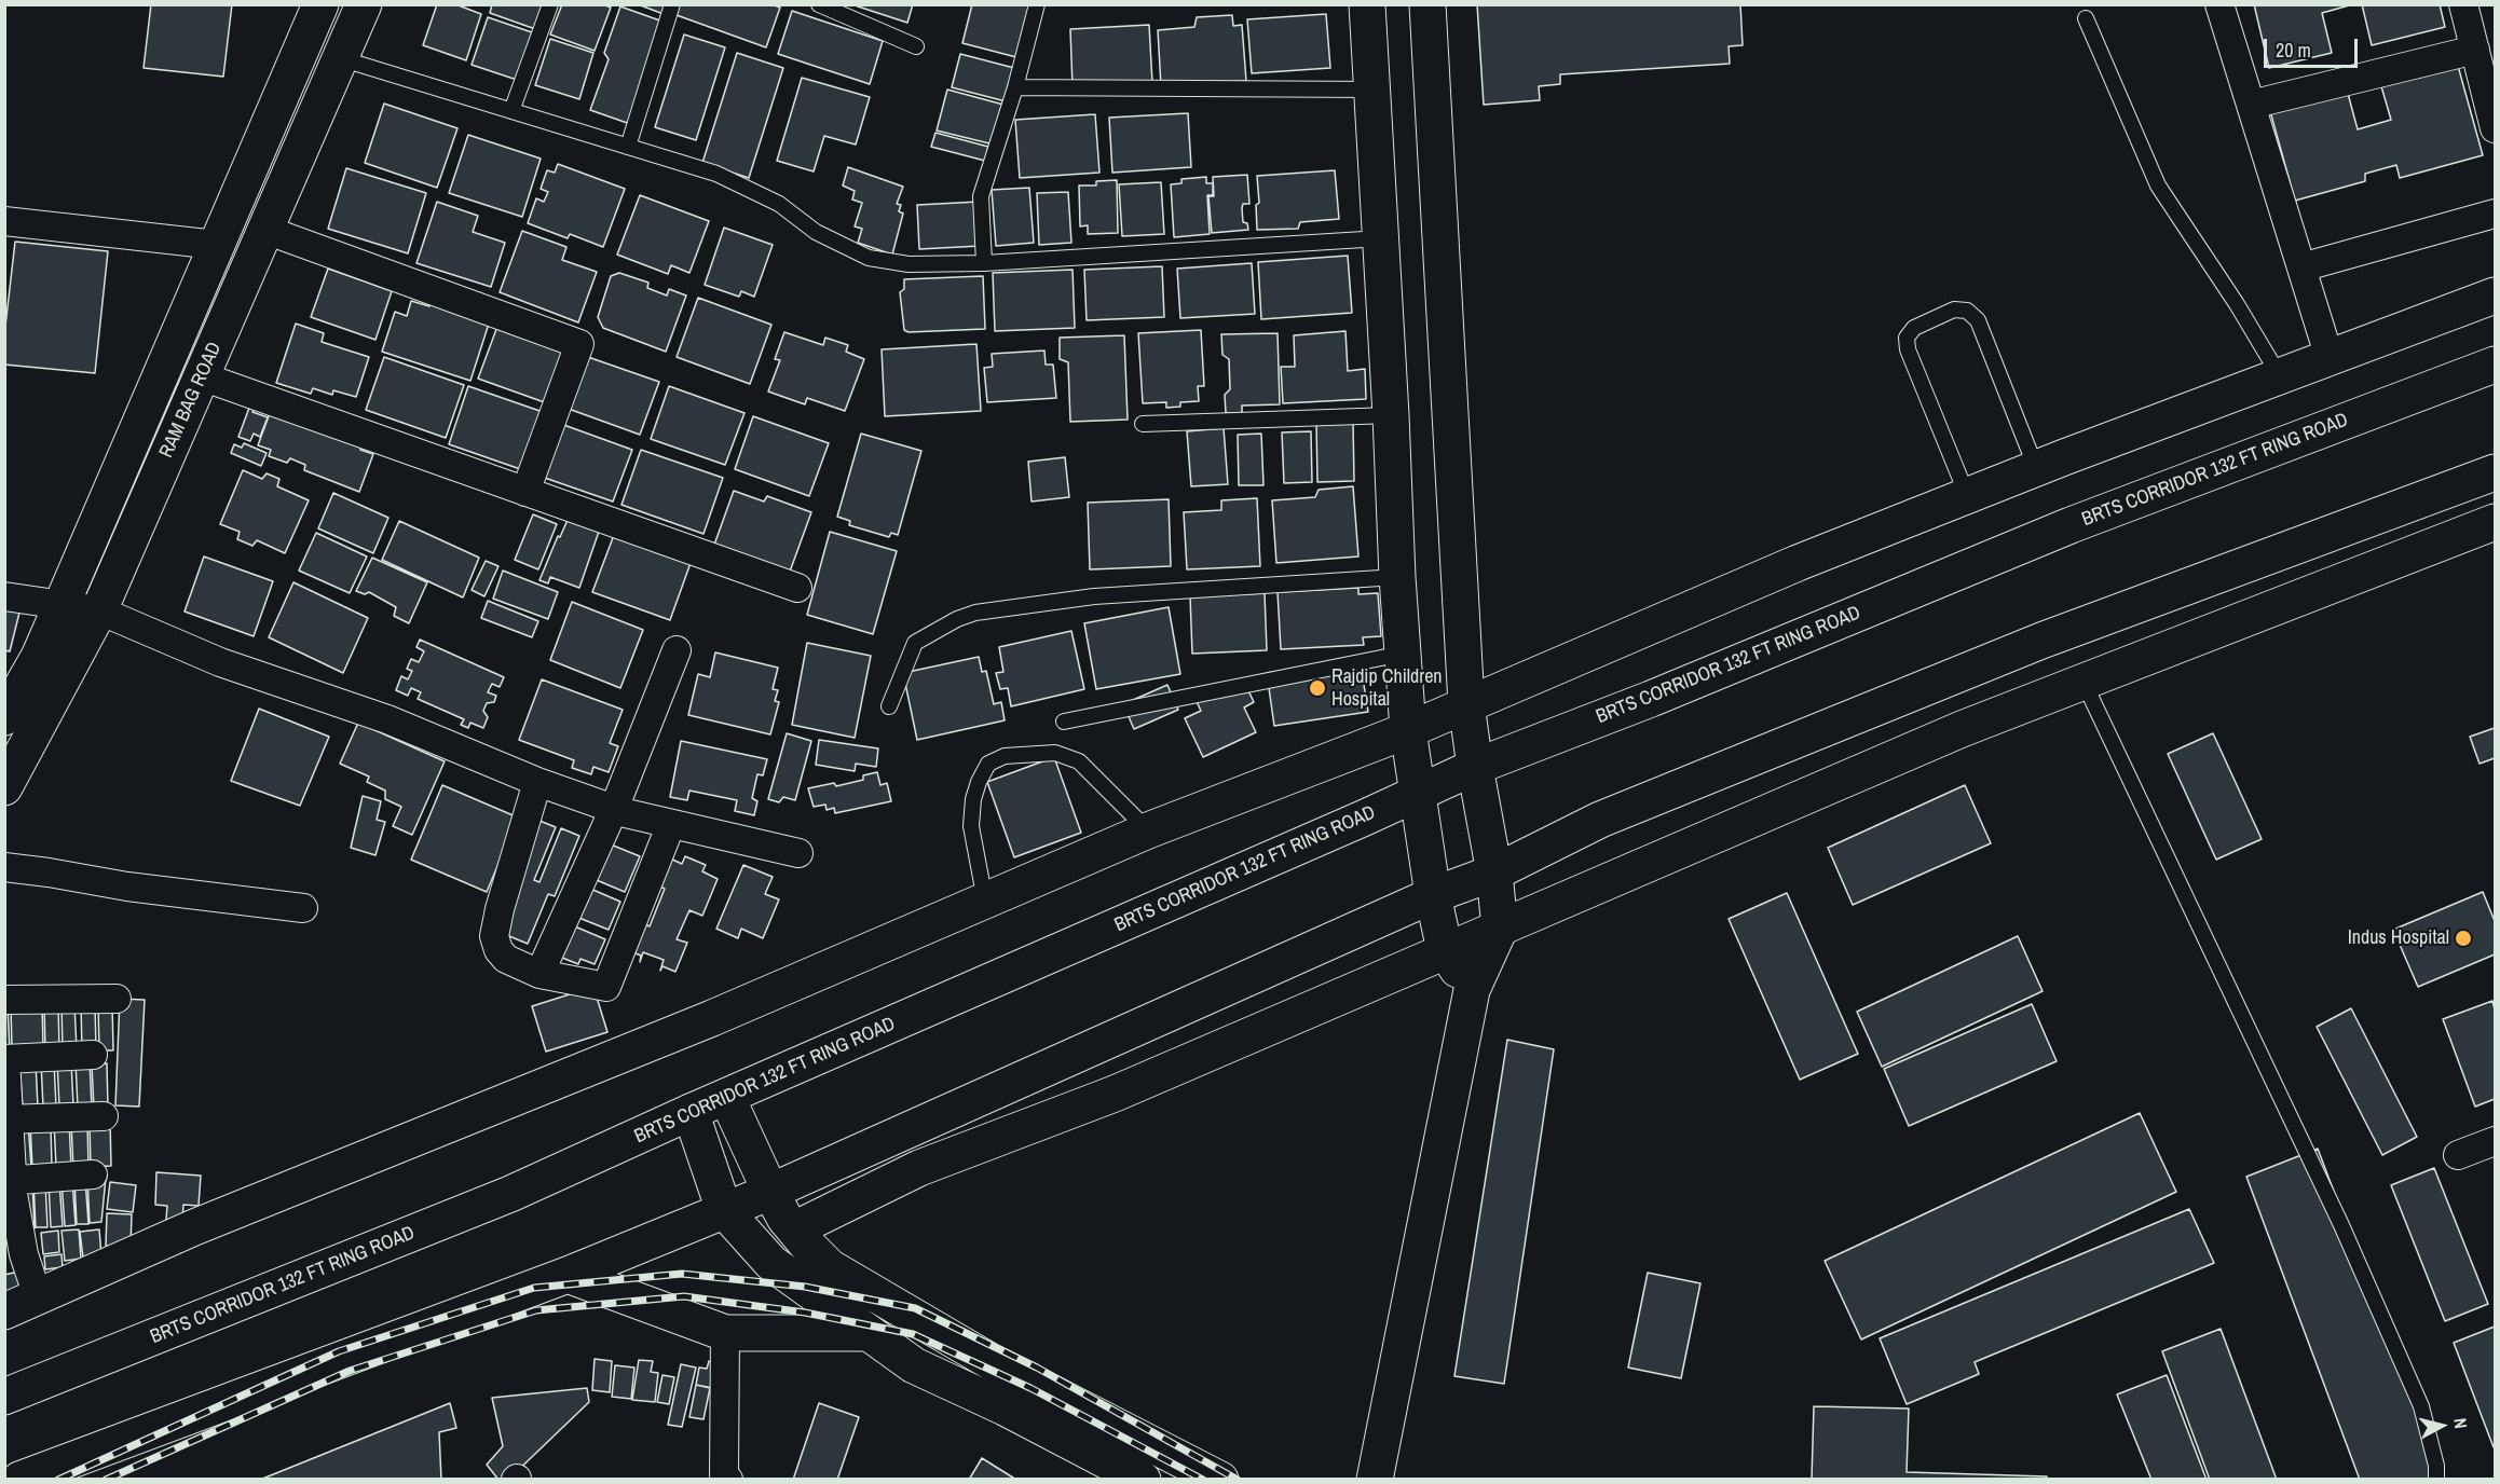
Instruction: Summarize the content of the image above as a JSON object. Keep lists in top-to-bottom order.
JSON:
{
  "streets": {
    "street": ["RAM BAG ROAD", "BRTS CORRIDOR 132 FT RING ROAD"]
  },
  "places": ["Rajdip Children Hospital", "Indus Hospital"],
  "scale_bar": "20 m",
  "north": "right"
}
